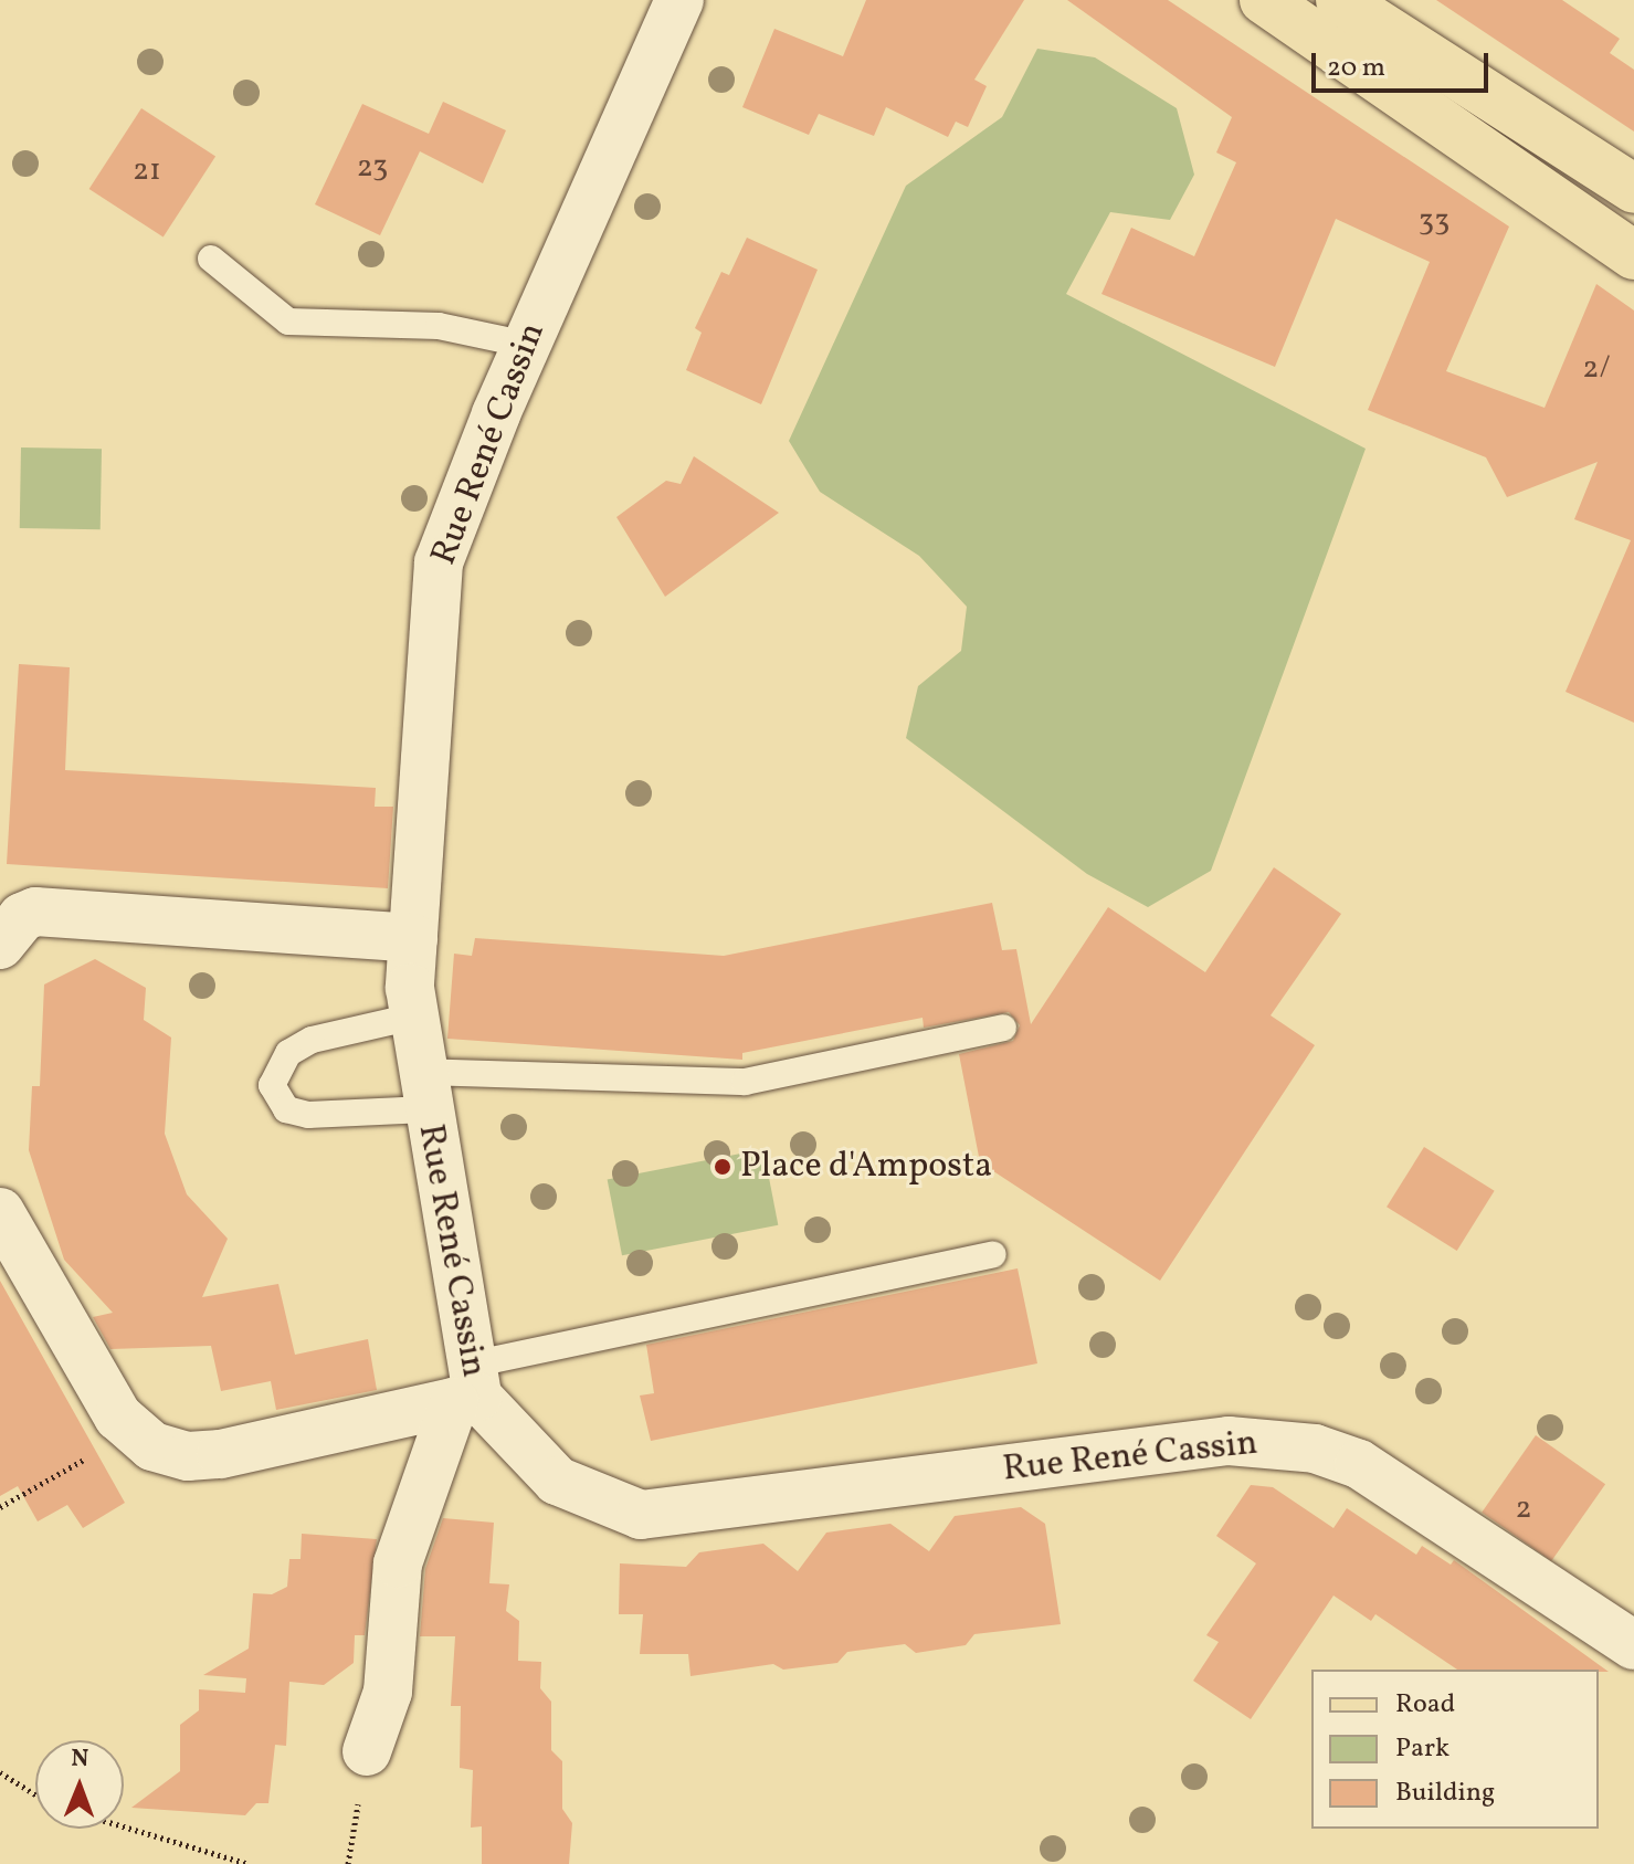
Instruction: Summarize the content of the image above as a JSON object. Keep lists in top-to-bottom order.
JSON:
{
  "streets": {
    "street": ["Rue René Cassin"]
  },
  "places": ["Place d'Amposta"],
  "house_numbers": [
    "23",
    "21",
    "33",
    "2/",
    "2"
  ],
  "legend": ["Road", "Park", "Building"],
  "scale_bar": "20 m",
  "north": "top"
}
